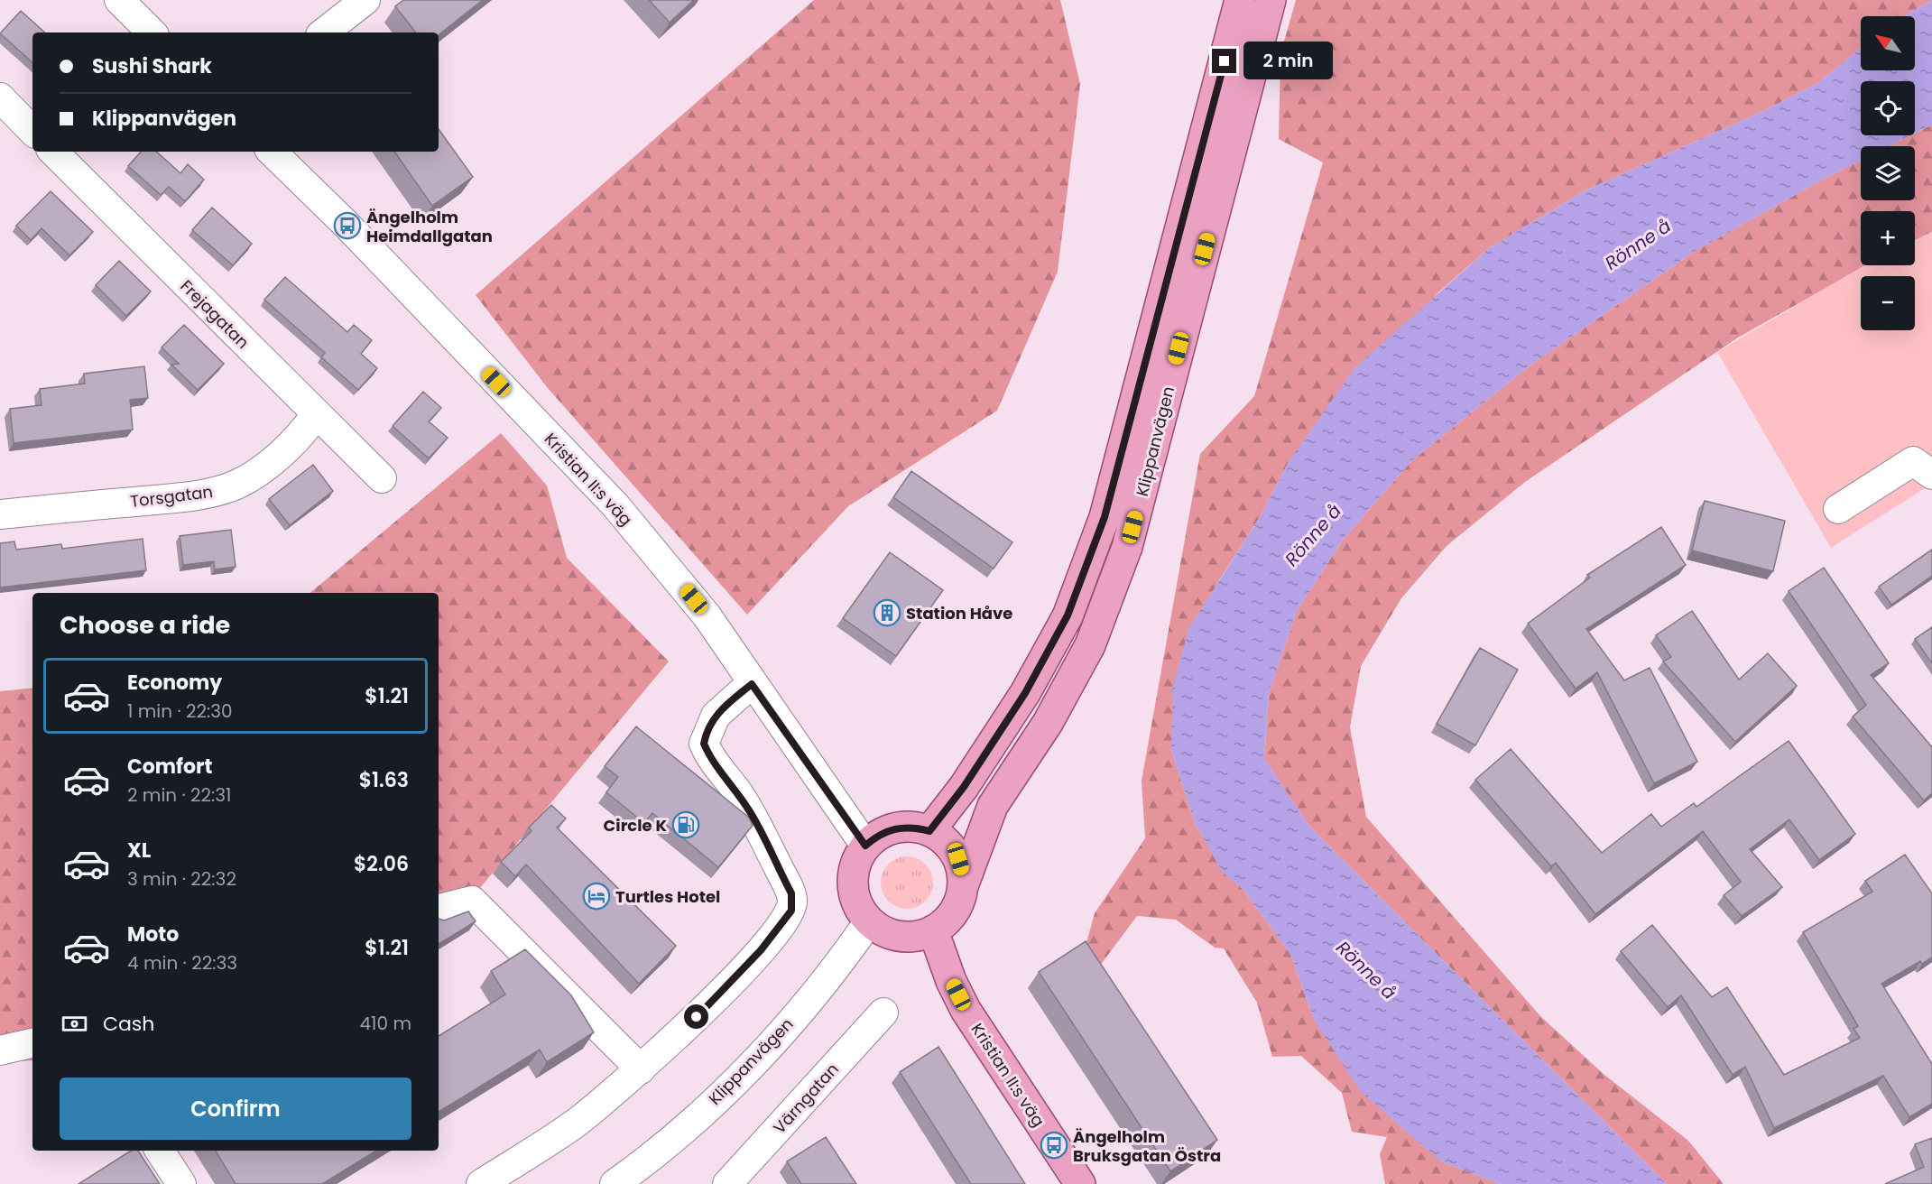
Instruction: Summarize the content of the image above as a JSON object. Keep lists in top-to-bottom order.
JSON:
{
  "streets": {
    "main road": ["Klippanvägen", "Kristian II:s väg"],
    "street": ["Frejagatan", "Torsgatan", "Värngatan"]
  },
  "crossings": [
    ["Frejagatan", "Torsgatan"],
    ["Klippanvägen", "Kristian II:s väg"]
  ],
  "water": ["Rönne å"],
  "places": {
    "bus stop": ["Ängelholm Heimdallgatan", "Ängelholm Bruksgatan Östra"],
    "building": ["Station Håve"],
    "fuel station": ["Circle K"],
    "hotel": ["Turtles Hotel"]
  },
  "north": "top left",
  "page": {
    "map_buttons": ["+", "−"],
    "banner": ["Sushi Shark", "Klippanvägen"],
    "bubble": "2 min",
    "heading": "Choose a ride",
    "list": [
      {
        "name": "Economy",
        "note": "1 min · 22:30",
        "value": "$1.21"
      },
      {
        "name": "Comfort",
        "note": "2 min · 22:31",
        "value": "$1.63"
      },
      {
        "name": "XL",
        "note": "3 min · 22:32",
        "value": "$2.06"
      },
      {
        "name": "Moto",
        "note": "4 min · 22:33",
        "value": "$1.21"
      }
    ],
    "pay": ["Cash", "410 m"],
    "buttons": "Confirm"
  }
}
